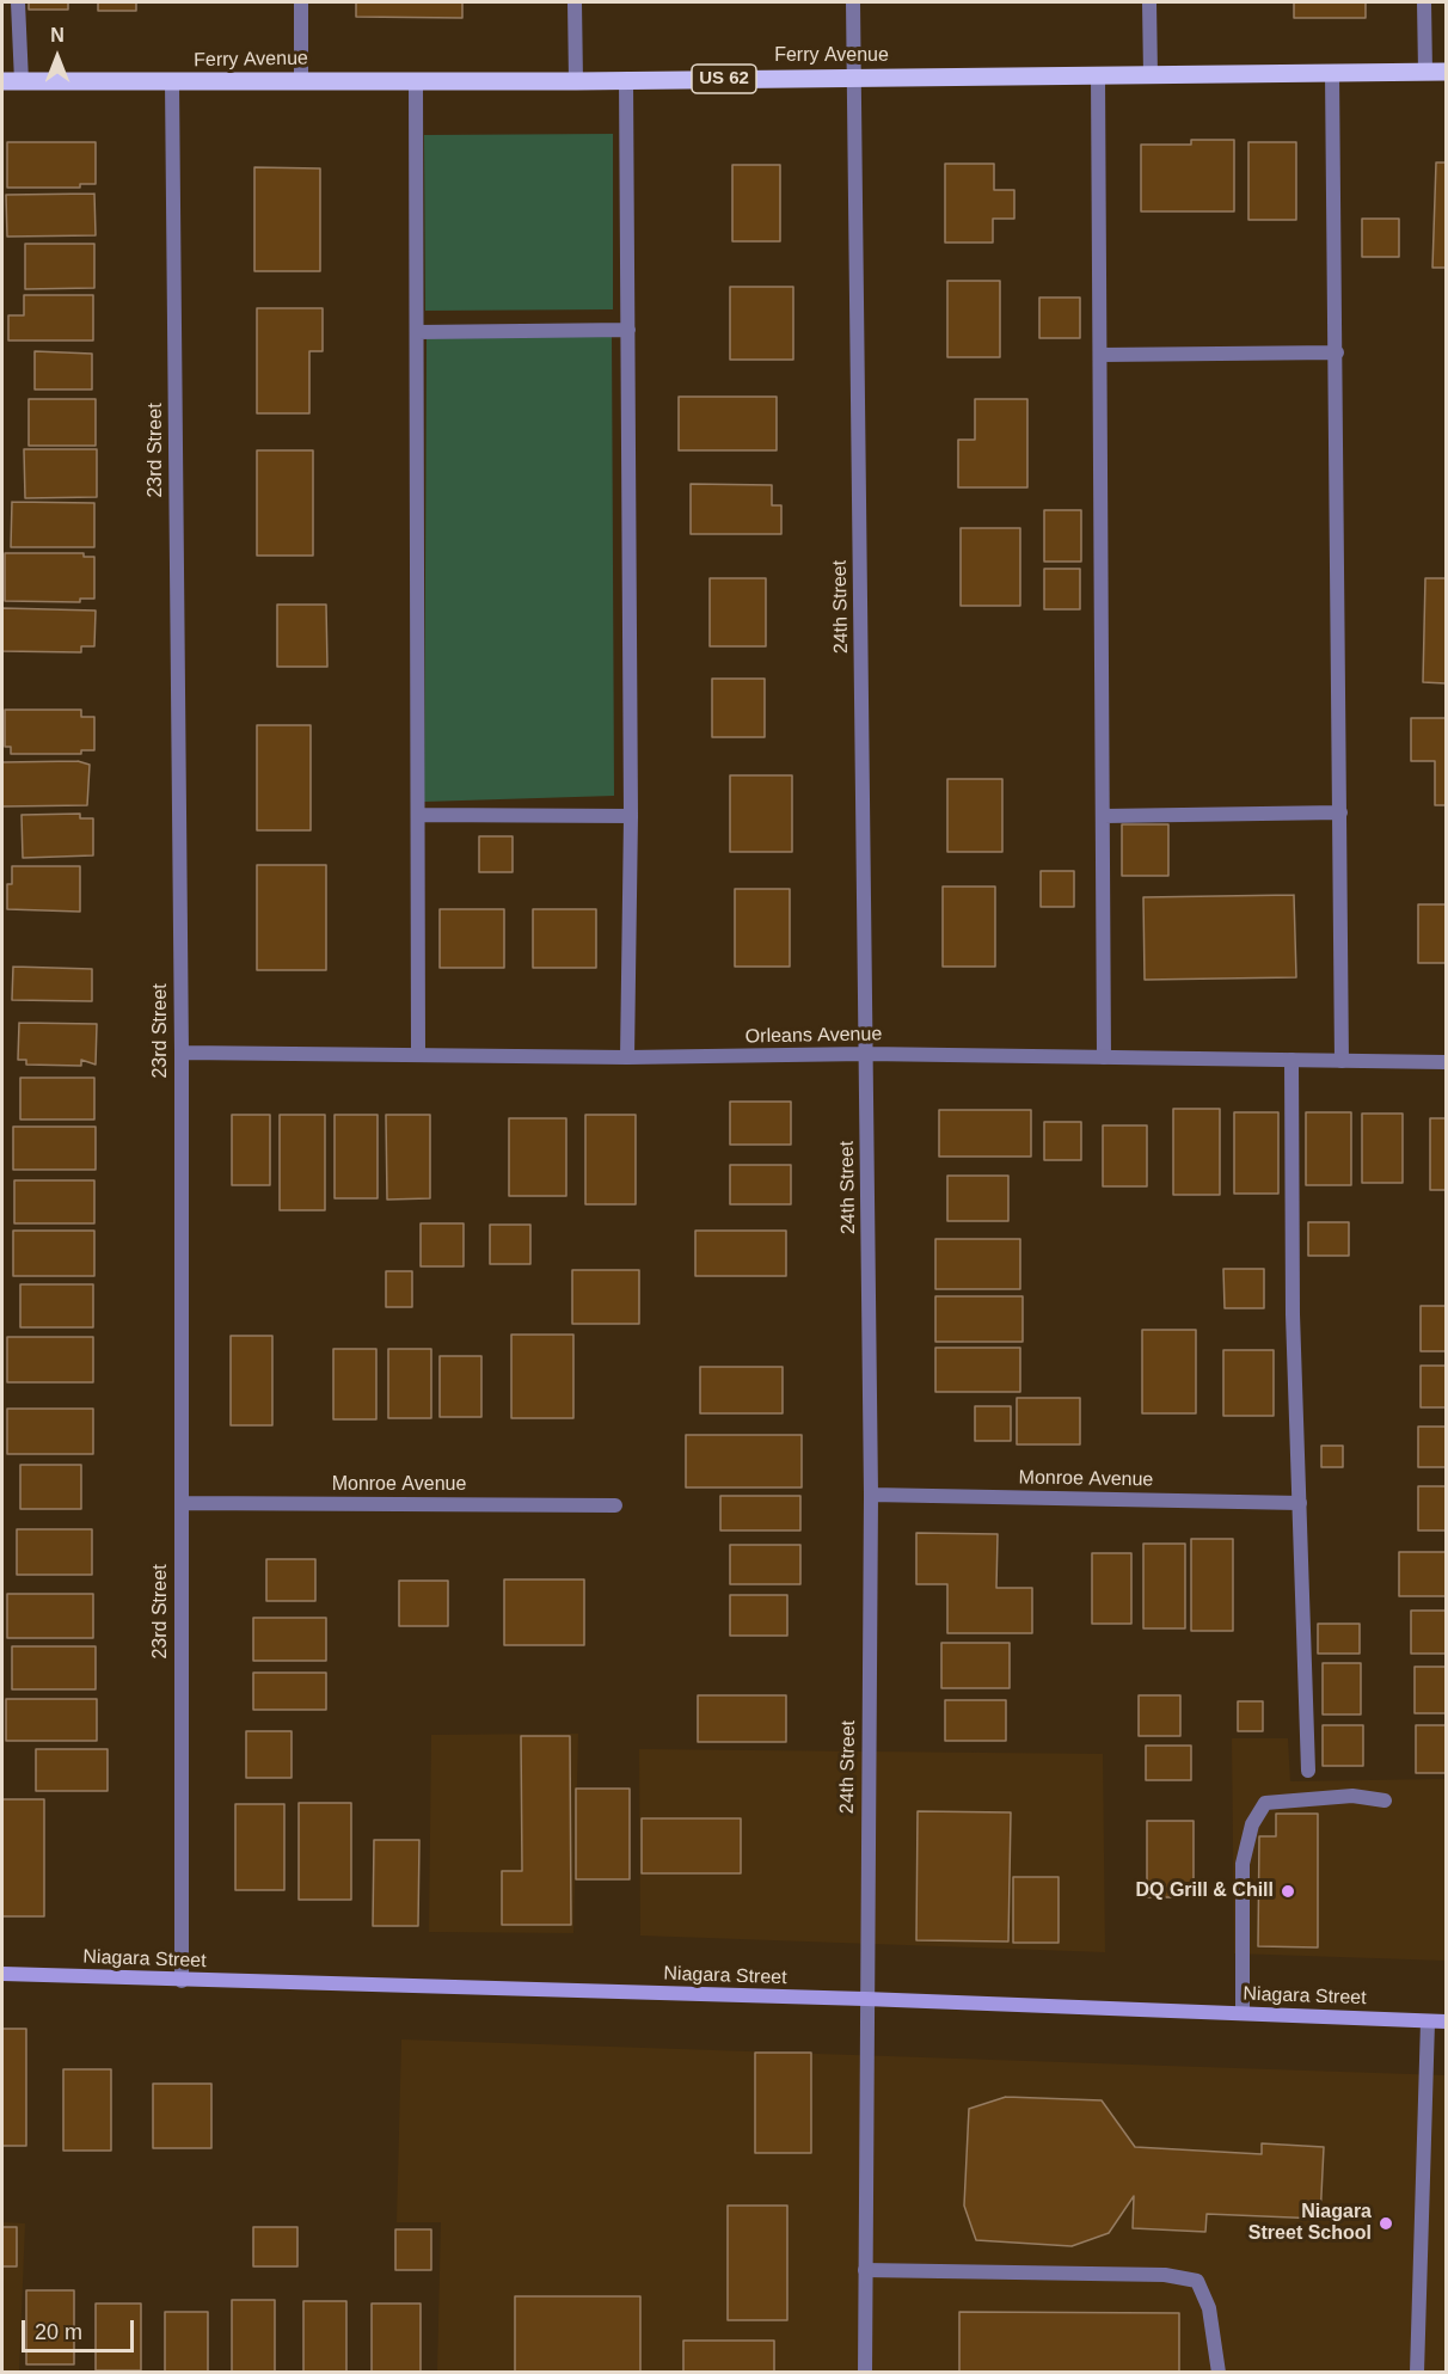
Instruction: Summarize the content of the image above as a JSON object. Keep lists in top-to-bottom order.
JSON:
{
  "streets": {
    "main road": ["Ferry Avenue", "US 62"],
    "street": [
      "23rd Street",
      "24th Street",
      "Orleans Avenue",
      "Monroe Avenue",
      "Niagara Street"
    ]
  },
  "crossings": [
    ["Ferry Avenue", "23rd Street"],
    ["Ferry Avenue", "24th Street"],
    ["23rd Street", "Orleans Avenue"],
    ["23rd Street", "Monroe Avenue"],
    ["23rd Street", "Niagara Street"],
    ["24th Street", "Orleans Avenue"],
    ["24th Street", "Monroe Avenue"],
    ["24th Street", "Niagara Street"]
  ],
  "places": ["DQ Grill & Chill", "Niagara Street School"],
  "scale_bar": "20 m",
  "north": "top"
}
